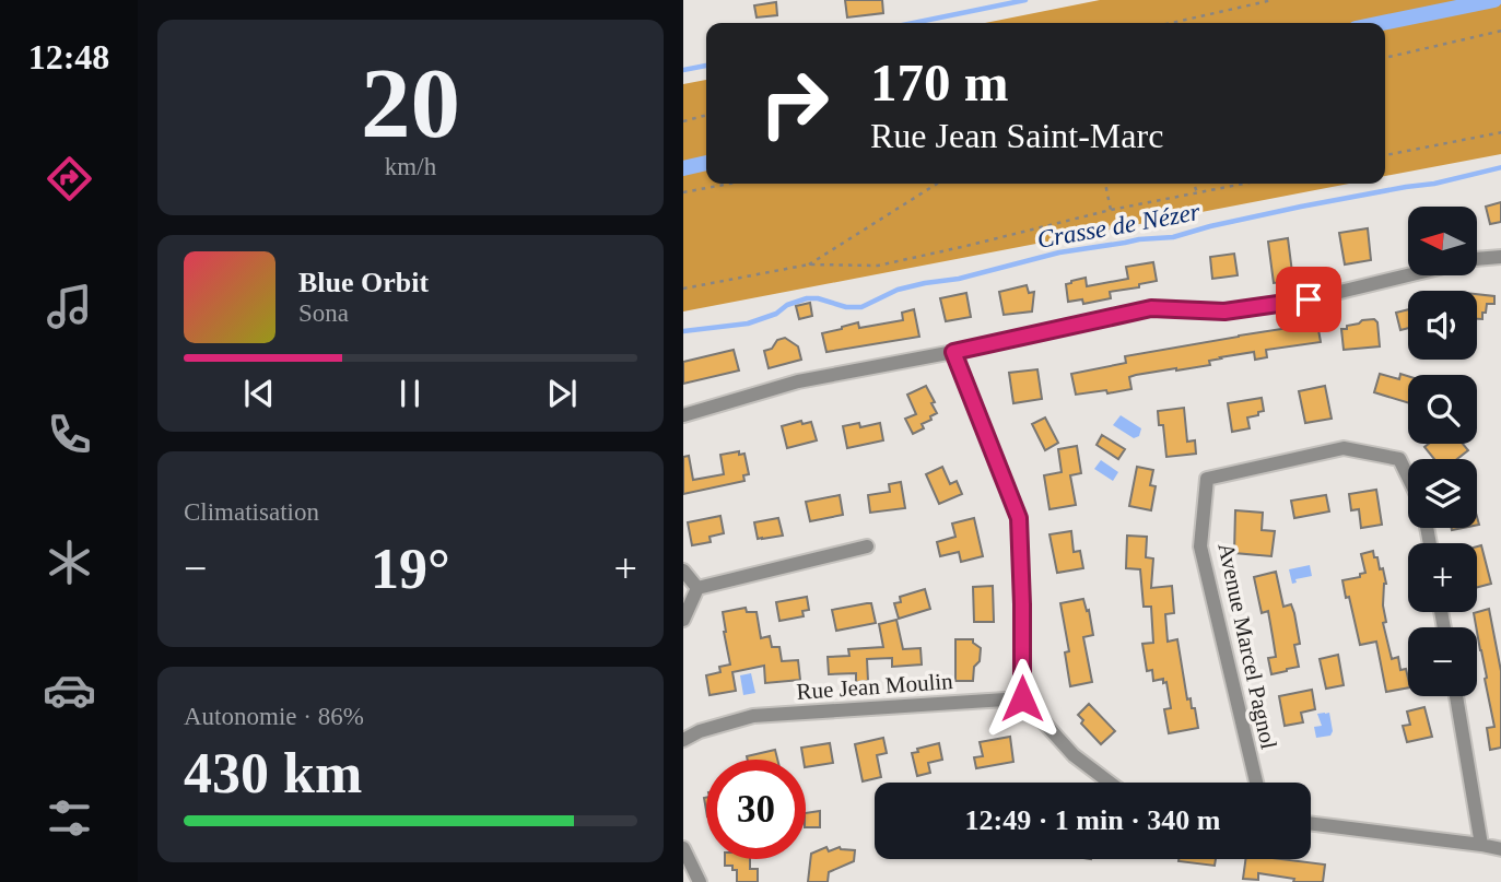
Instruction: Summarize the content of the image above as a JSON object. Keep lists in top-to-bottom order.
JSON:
{
  "streets": {
    "street": ["Avenue Marcel Pagnol", "Rue Jean Moulin"]
  },
  "water": ["Crasse de Nézer"],
  "north": "left",
  "page": {
    "tabs": "12:48",
    "tile": [
      ["20", "km/h"],
      "Climatisation",
      ["Autonomie · 86%", "430 km"]
    ],
    "turn": ["170 m", "Rue Jean Saint-Marc"],
    "map_buttons": ["+", "−"],
    "song": ["Blue Orbit", "Sona"],
    "heat": ["−", "19°", "+"],
    "limit": "30",
    "trip": "12:49 · 1 min · 340 m"
  }
}
